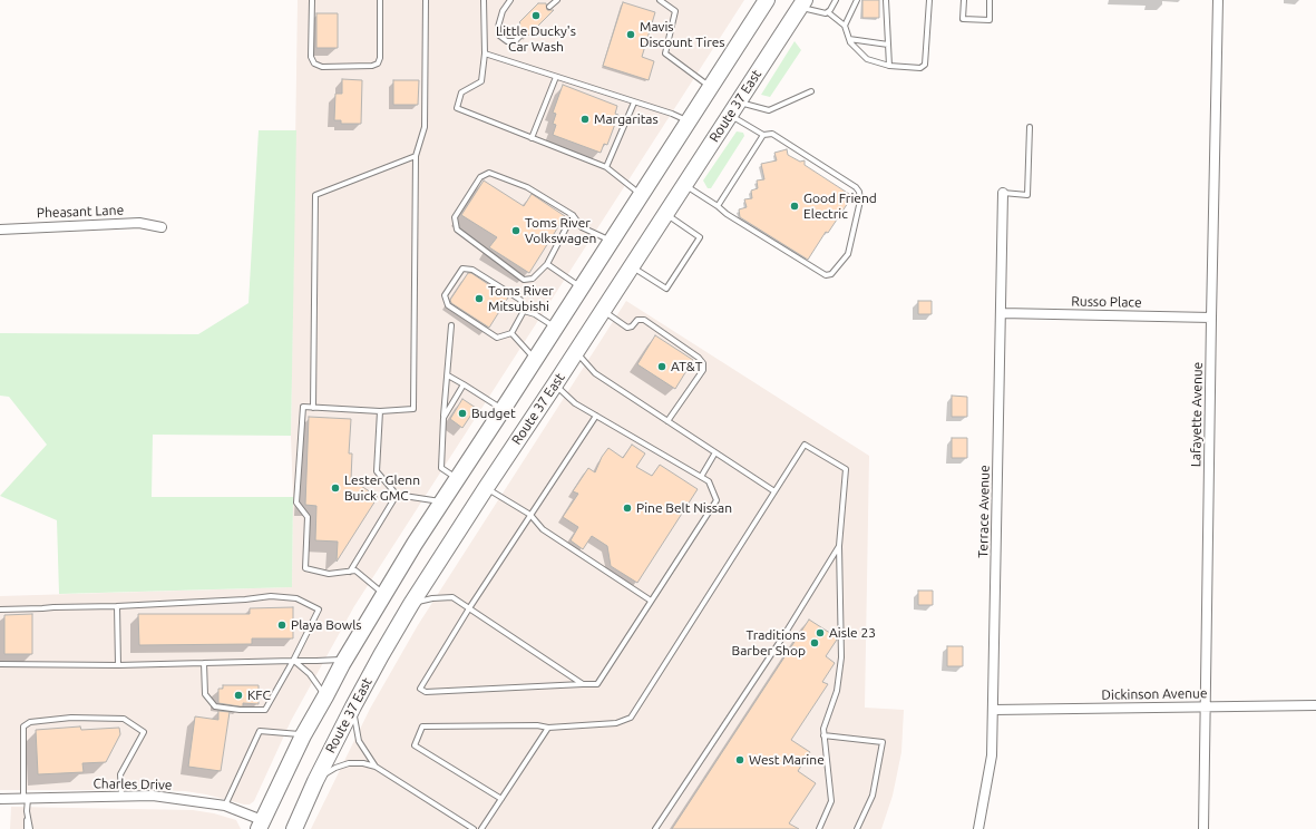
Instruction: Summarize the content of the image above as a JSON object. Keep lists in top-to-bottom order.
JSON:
{
  "streets": {
    "highway": ["Route 37 East"],
    "street": [
      "Pheasant Lane",
      "Russo Place",
      "Lafayette Avenue",
      "Terrace Avenue",
      "Dickinson Avenue",
      "Charles Drive"
    ]
  },
  "crossings": [
    ["Russo Place", "Lafayette Avenue"],
    ["Russo Place", "Terrace Avenue"],
    ["Lafayette Avenue", "Dickinson Avenue"],
    ["Terrace Avenue", "Dickinson Avenue"]
  ],
  "places": [
    "Little Ducky's Car Wash",
    "Mavis Discount Tires",
    "Margaritas",
    "Good Friend Electric",
    "Toms River Volkswagen",
    "Toms River Mitsubishi",
    "AT&T",
    "Budget",
    "Lester Glenn Buick GMC",
    "Pine Belt Nissan",
    "Playa Bowls",
    "Aisle 23",
    "Traditions Barber Shop",
    "KFC",
    "West Marine"
  ]
}
